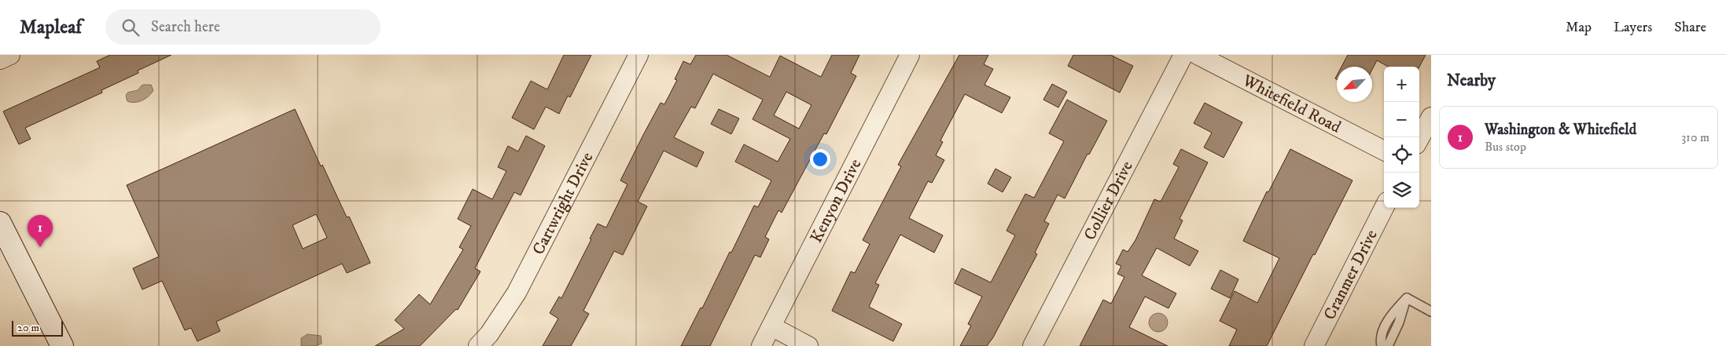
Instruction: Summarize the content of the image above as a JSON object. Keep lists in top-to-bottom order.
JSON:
{
  "streets": {
    "street": [
      "Whitefield Road",
      "Collier Drive",
      "Kenyon Drive",
      "Cartwright Drive",
      "Cranmer Drive"
    ]
  },
  "scale_bar": "20 m",
  "north": "bottom left",
  "page": {
    "header": "Mapleaf",
    "search": "Search here",
    "nav": ["Map", "Layers", "Share"],
    "heading": "Nearby",
    "map_buttons": ["+", "−"],
    "list": [
      {
        "mark": "1",
        "name": "Washington & Whitefield",
        "note": "Bus stop",
        "value": "310 m"
      }
    ],
    "pins": "1",
    "scale": "20 m"
  }
}
